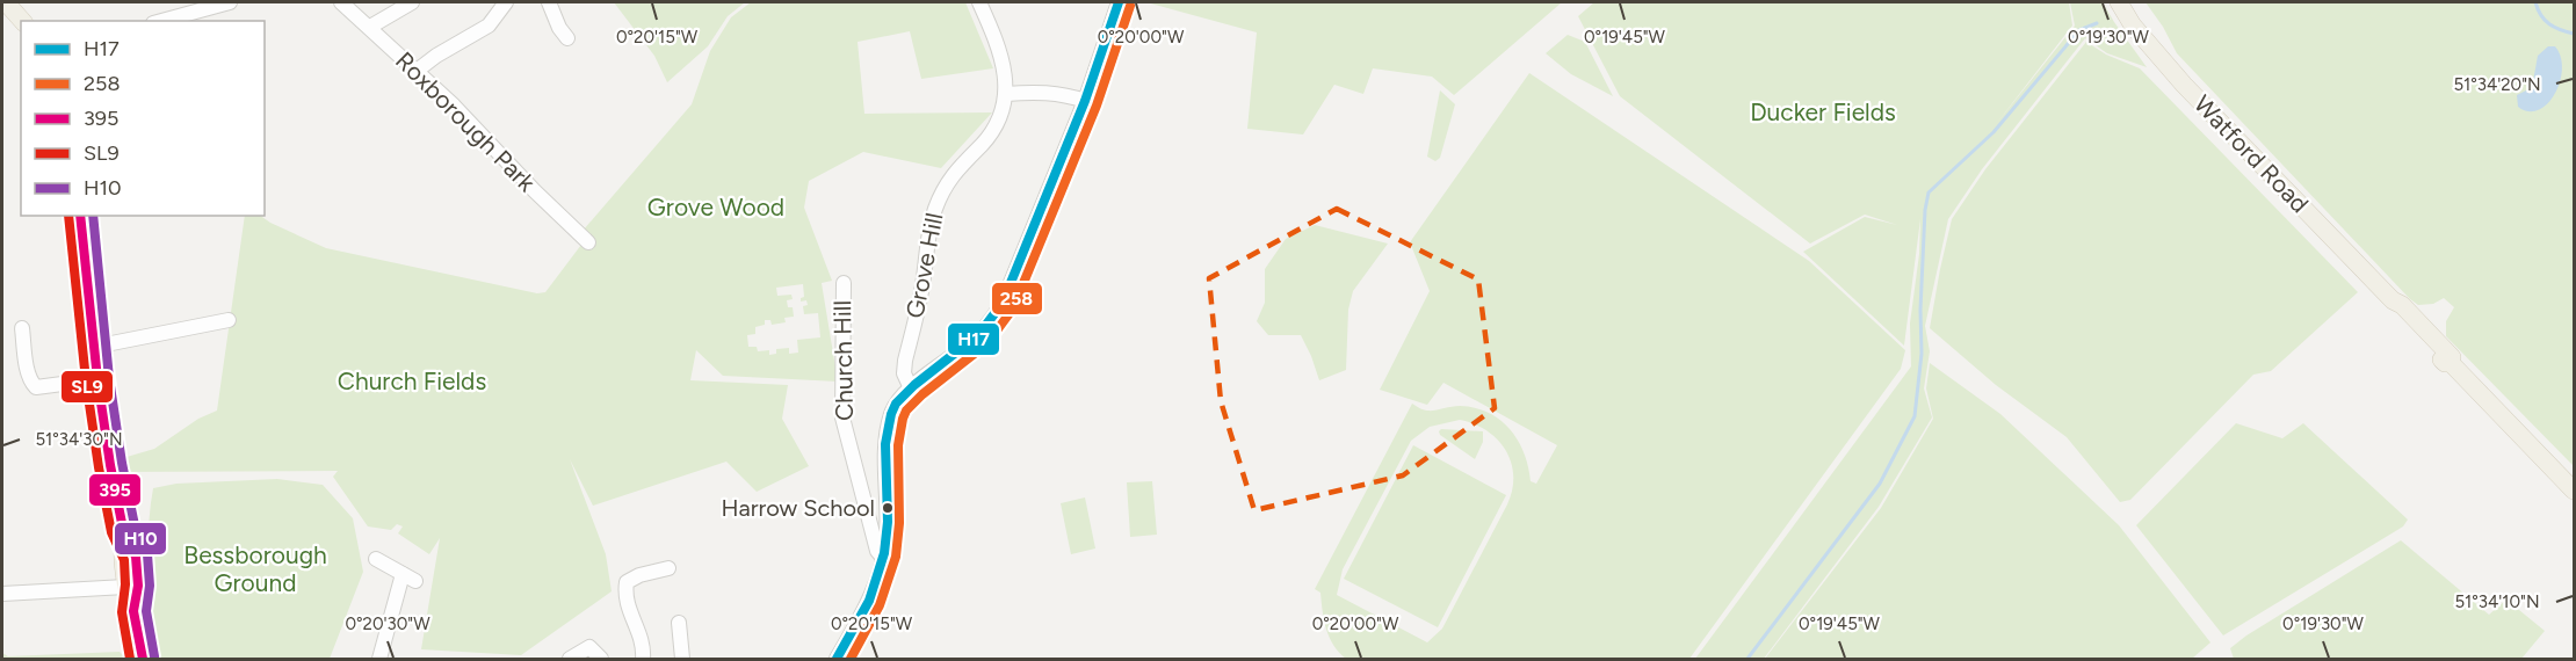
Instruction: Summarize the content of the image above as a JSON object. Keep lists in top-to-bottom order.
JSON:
{
  "streets": {
    "main road": ["Watford Road"],
    "street": ["Roxborough Park", "Grove Hill", "Church Hill"]
  },
  "parks": [
    "Ducker Fields",
    "Grove Wood",
    "Church Fields",
    "Bessborough Ground"
  ],
  "places": ["Harrow School"],
  "lines": [
    "transit line H17",
    "transit line 258",
    "transit line 395",
    "transit line SL9",
    "transit line H10"
  ],
  "legend": [
    "H17",
    "258",
    "395",
    "SL9",
    "H10"
  ],
  "coordinates": [
    "0°20'15\"W",
    "0°20'00\"W",
    "0°19'45\"W",
    "0°19'30\"W",
    "51°34'20\"N",
    "51°34'30\"N",
    "51°34'10\"N",
    "0°20'30\"W"
  ]
}
